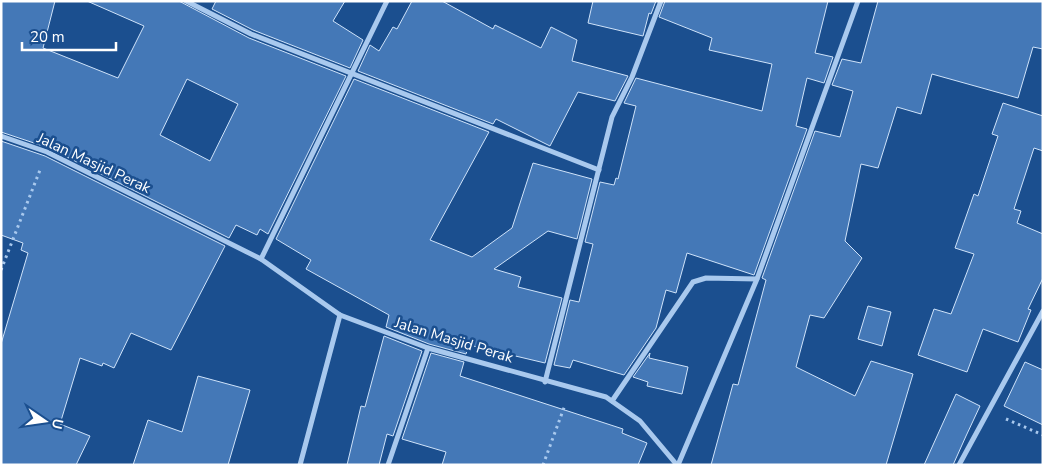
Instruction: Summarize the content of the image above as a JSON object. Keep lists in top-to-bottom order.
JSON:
{
  "streets": {
    "street": ["Jalan Masjid Perak"]
  },
  "scale_bar": "20 m",
  "north": "right"
}
